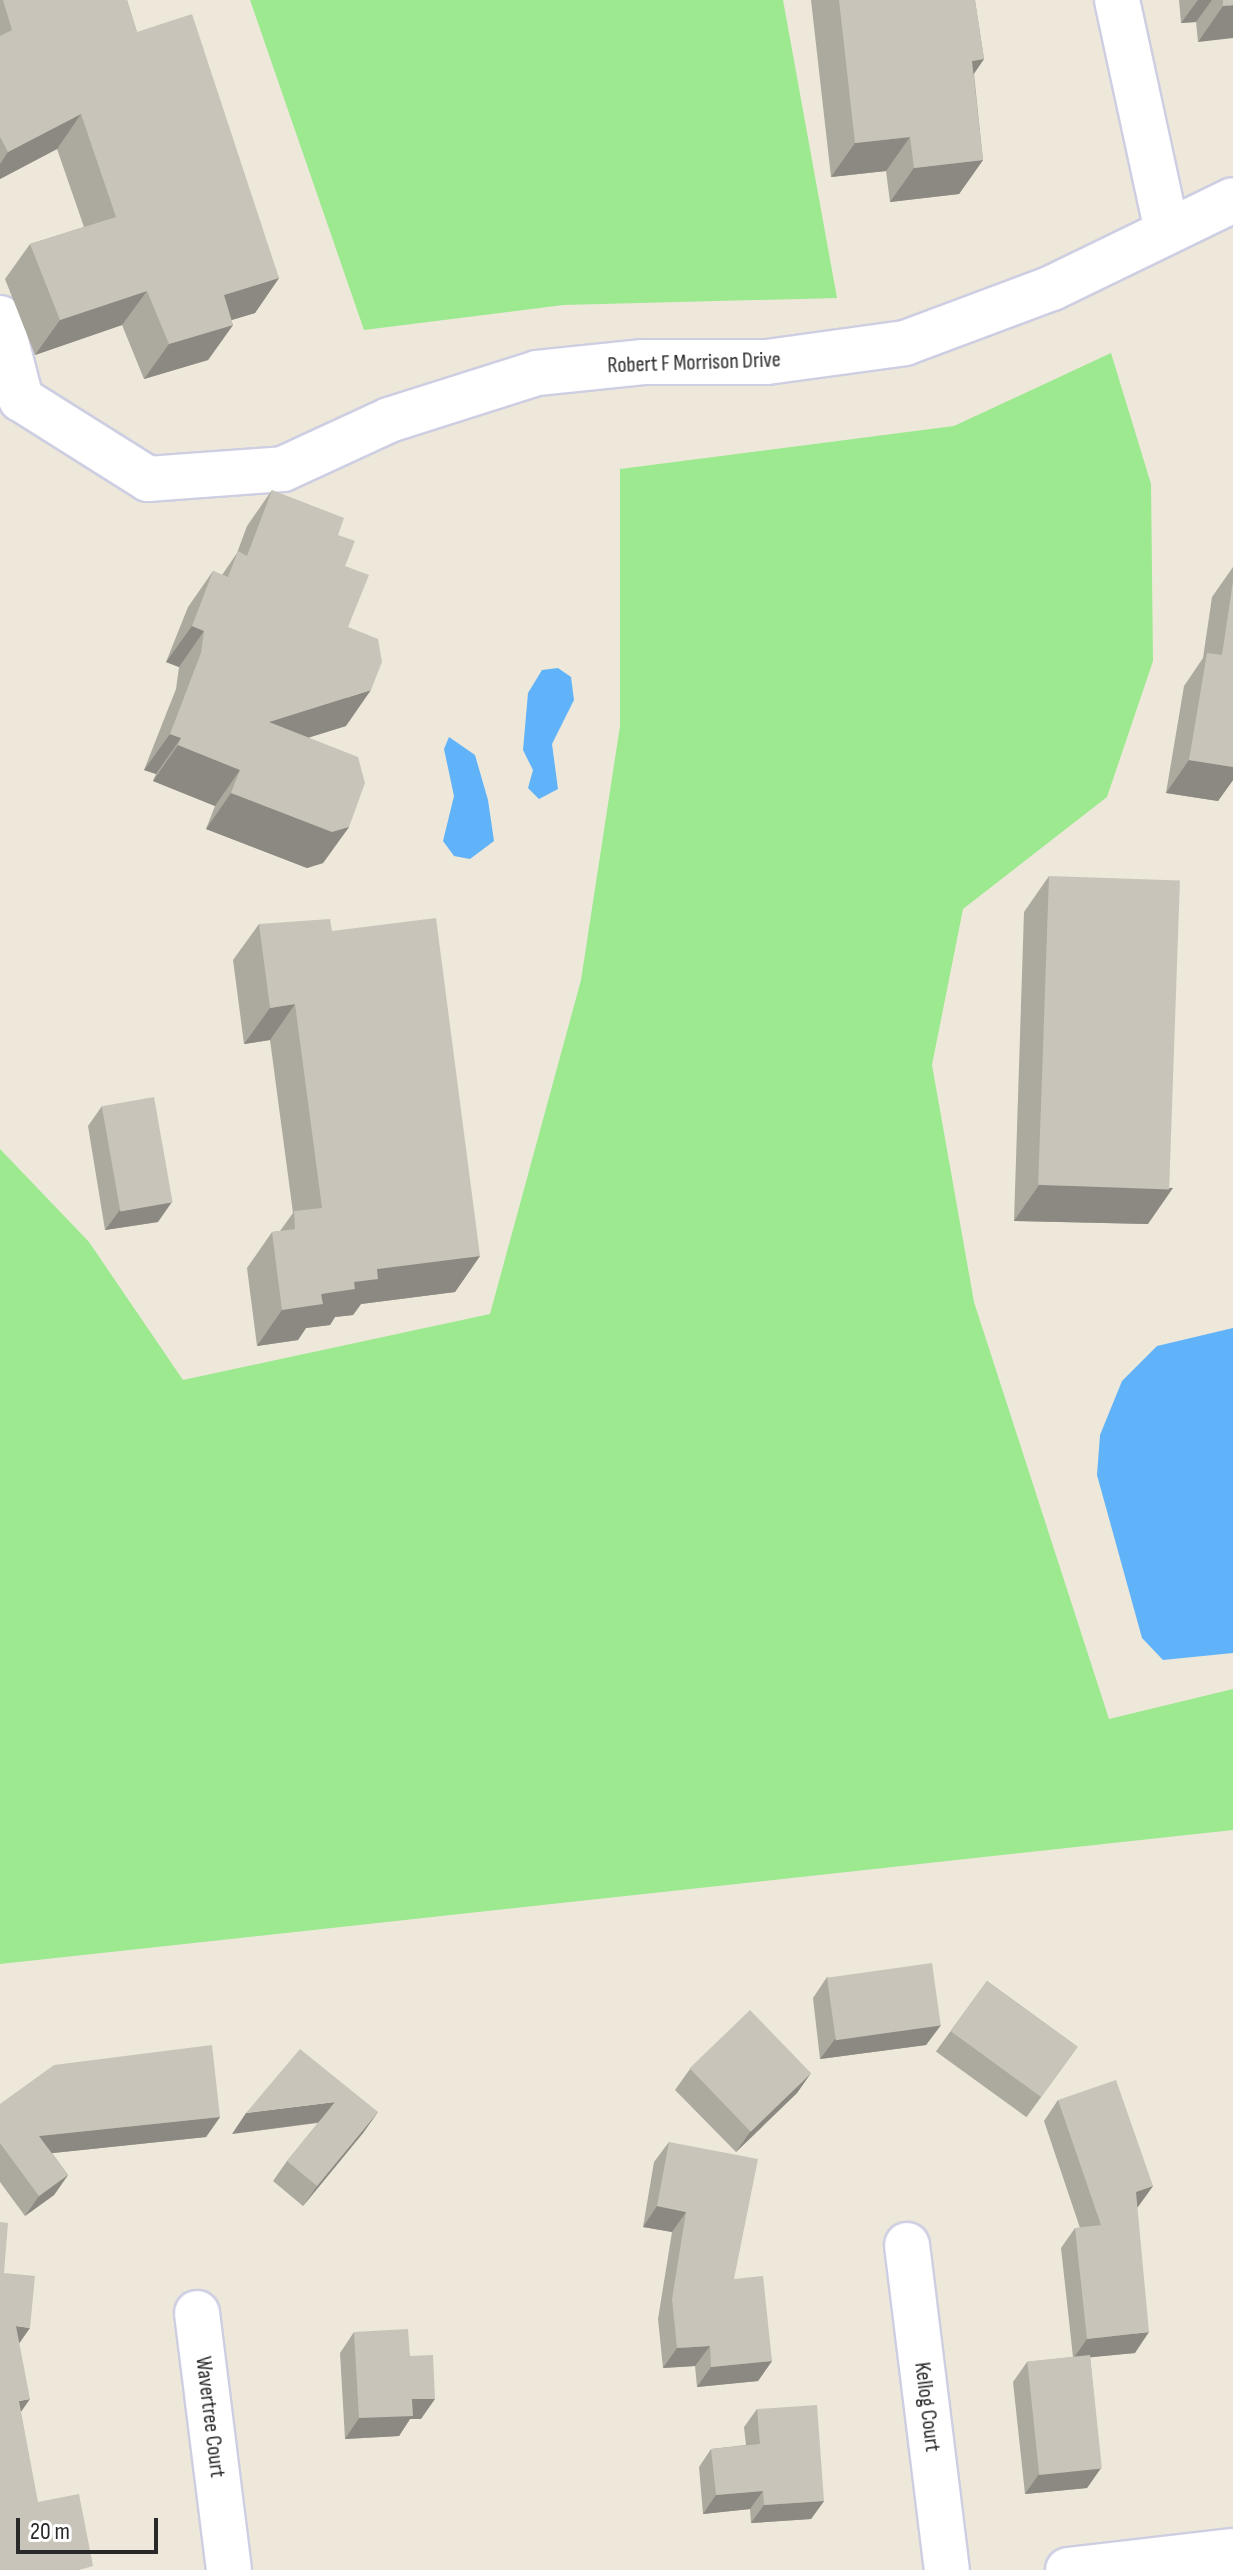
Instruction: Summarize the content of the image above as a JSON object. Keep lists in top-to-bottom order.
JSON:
{
  "streets": {
    "street": ["Robert F Morrison Drive", "Kellog Court", "Wavertree Court"]
  },
  "scale_bar": "20 m"
}
